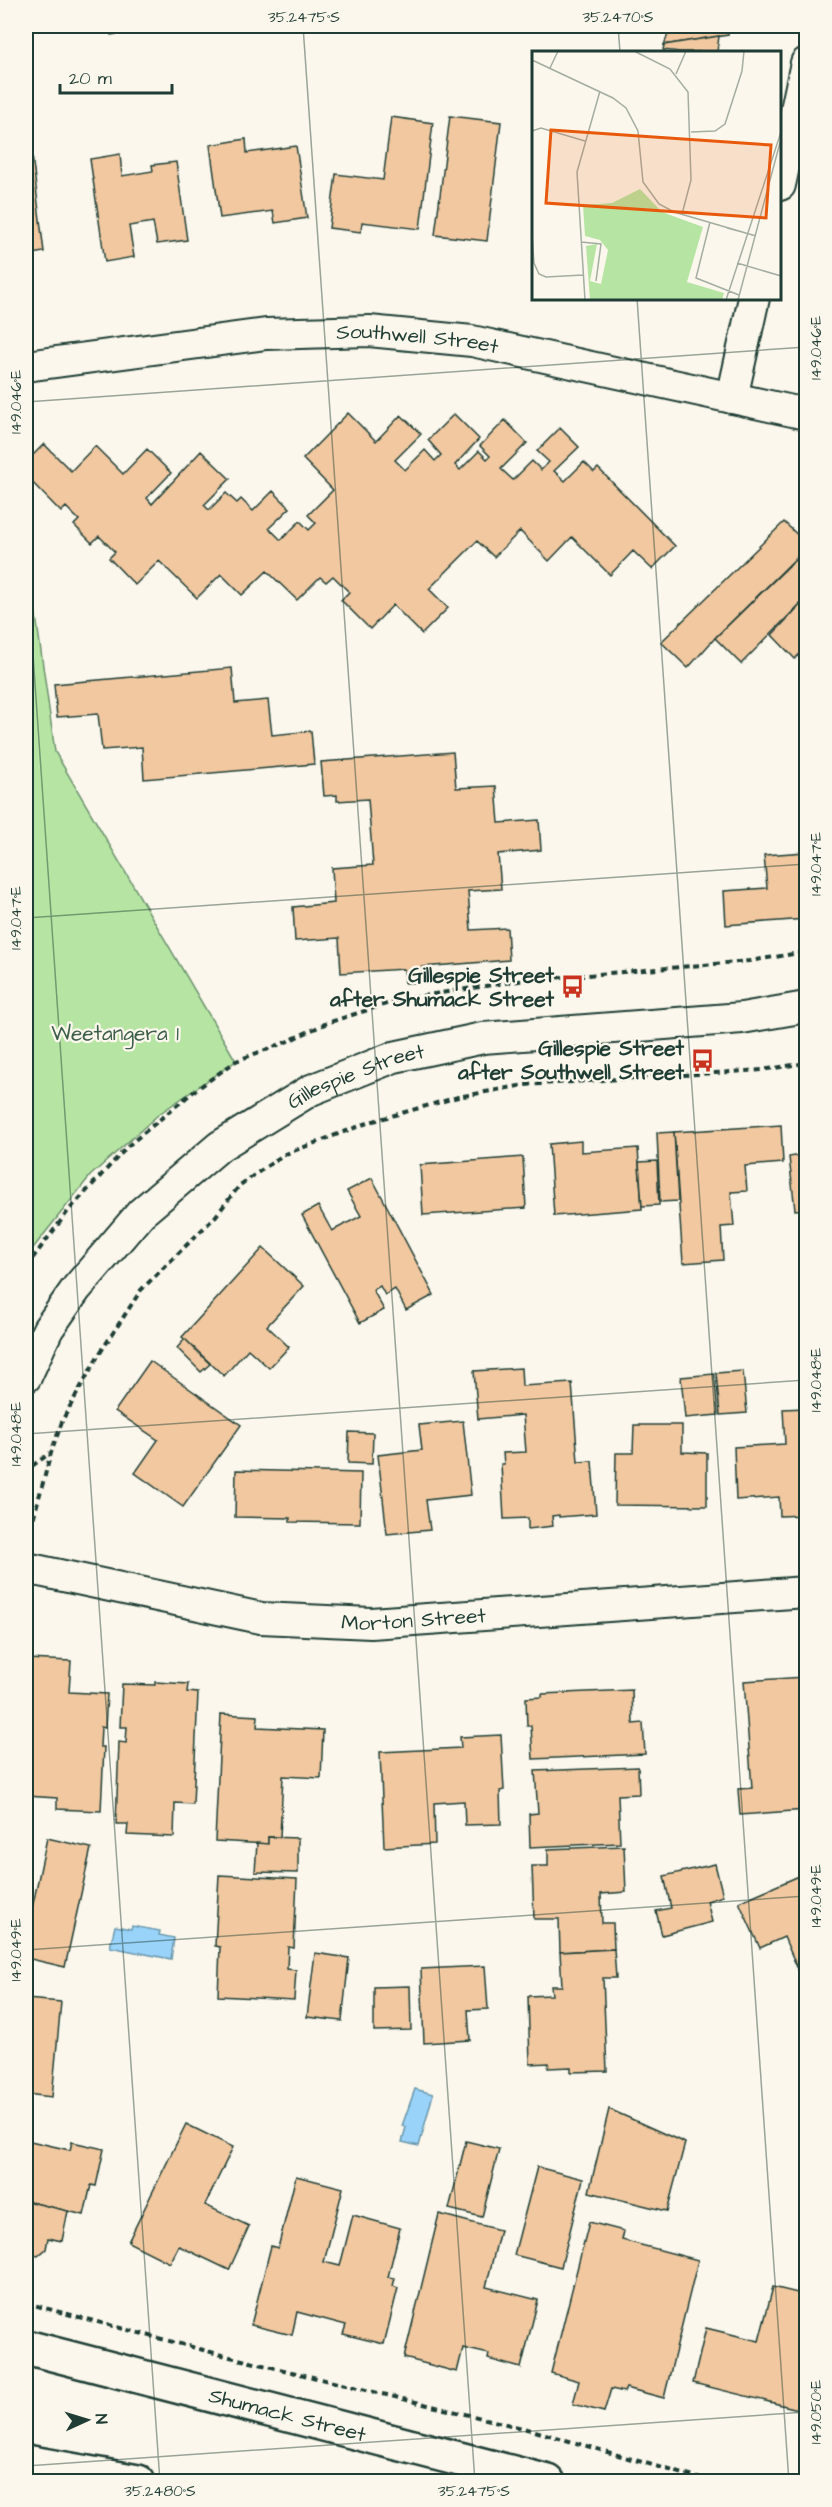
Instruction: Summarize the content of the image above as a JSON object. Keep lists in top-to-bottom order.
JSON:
{
  "streets": {
    "street": [
      "Southwell Street",
      "Gillespie Street",
      "Morton Street",
      "Shumack Street"
    ]
  },
  "parks": ["Weetangera 1"],
  "places": {
    "bus stop": ["Gillespie Street after Shumack Street", "Gillespie Street after Southwell Street"]
  },
  "scale_bar": "20 m",
  "north": "right",
  "coordinates": [
    "35.2475°S",
    "35.2470°S",
    "149.046°E",
    "149.047°E",
    "149.048°E",
    "149.049°E",
    "149.050°E",
    "35.2480°S"
  ]
}
